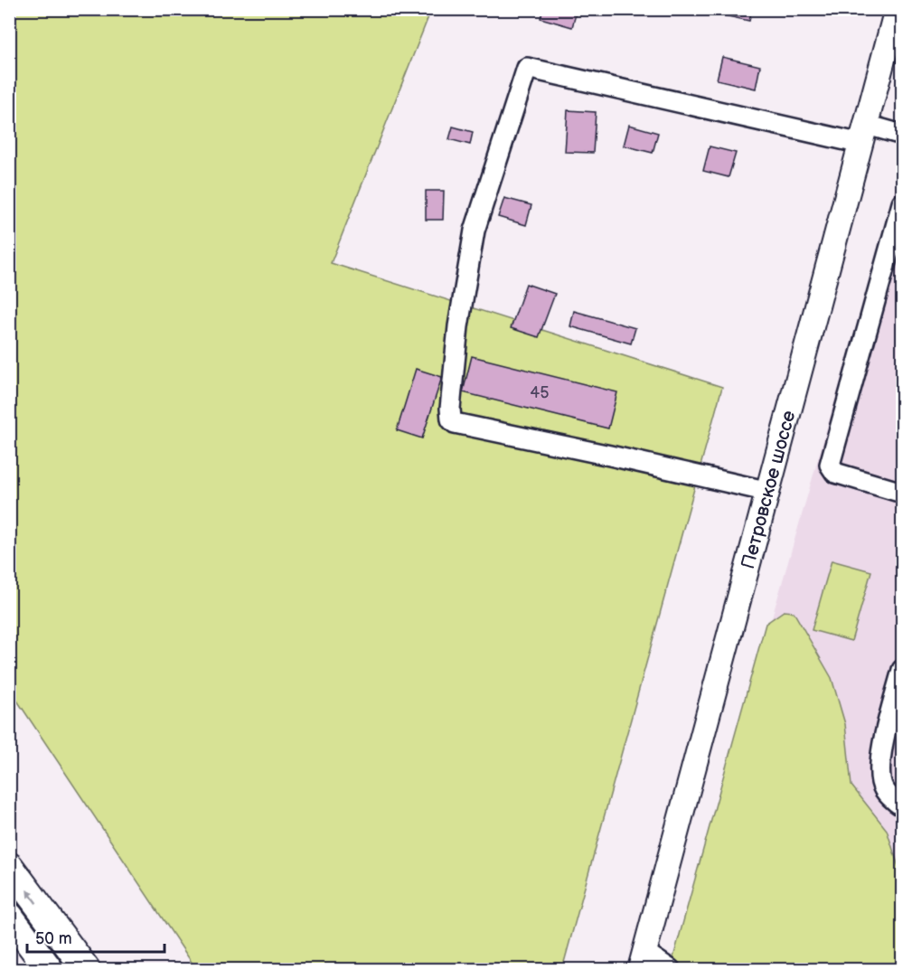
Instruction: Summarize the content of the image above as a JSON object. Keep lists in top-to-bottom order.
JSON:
{
  "streets": {
    "main road": ["Петровское шоссе"]
  },
  "house_numbers": ["45"],
  "scale_bar": "50 m"
}
